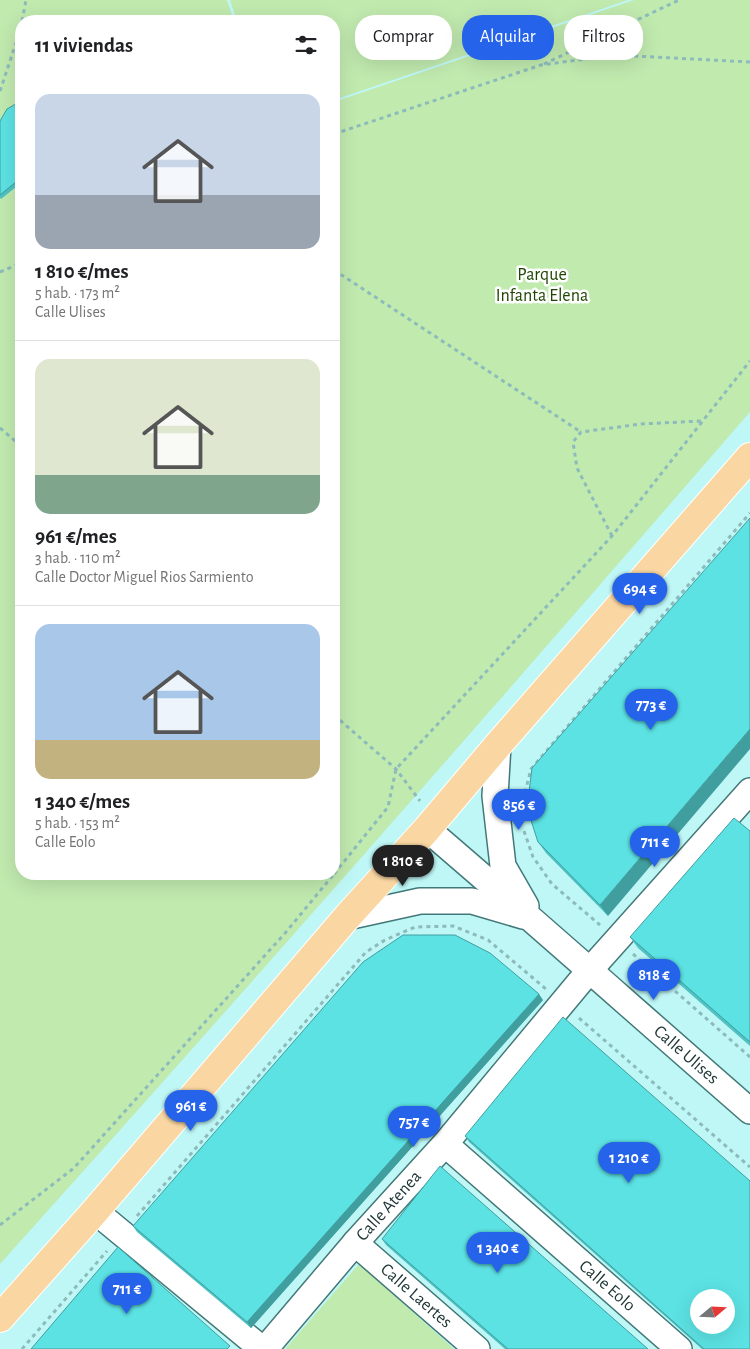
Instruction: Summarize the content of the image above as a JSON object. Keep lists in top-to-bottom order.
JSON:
{
  "streets": {
    "street": [
      "Calle Ulises",
      "Calle Atenea",
      "Calle Eolo",
      "Calle Laertes"
    ]
  },
  "crossings": [
    ["Calle Ulises", "Calle Atenea"],
    ["Calle Atenea", "Calle Eolo"],
    ["Calle Atenea", "Calle Laertes"]
  ],
  "parks": ["Parque Infanta Elena"],
  "north": "right",
  "page": {
    "chip": ["Comprar", "Alquilar", "Filtros"],
    "heading": "11 viviendas",
    "list": [
      {
        "name": "1 810 €/mes",
        "note": "5 hab. · 173 m² · Calle Ulises"
      },
      {
        "name": "961 €/mes",
        "note": "3 hab. · 110 m² · Calle Doctor Miguel Rios Sarmiento"
      },
      {
        "name": "1 340 €/mes",
        "note": "5 hab. · 153 m² · Calle Eolo"
      }
    ],
    "price": [
      "694 €",
      "773 €",
      "856 €",
      "711 €",
      "1 810 €",
      "818 €",
      "961 €",
      "757 €",
      "1 210 €",
      "1 340 €",
      "711 €"
    ]
  }
}
